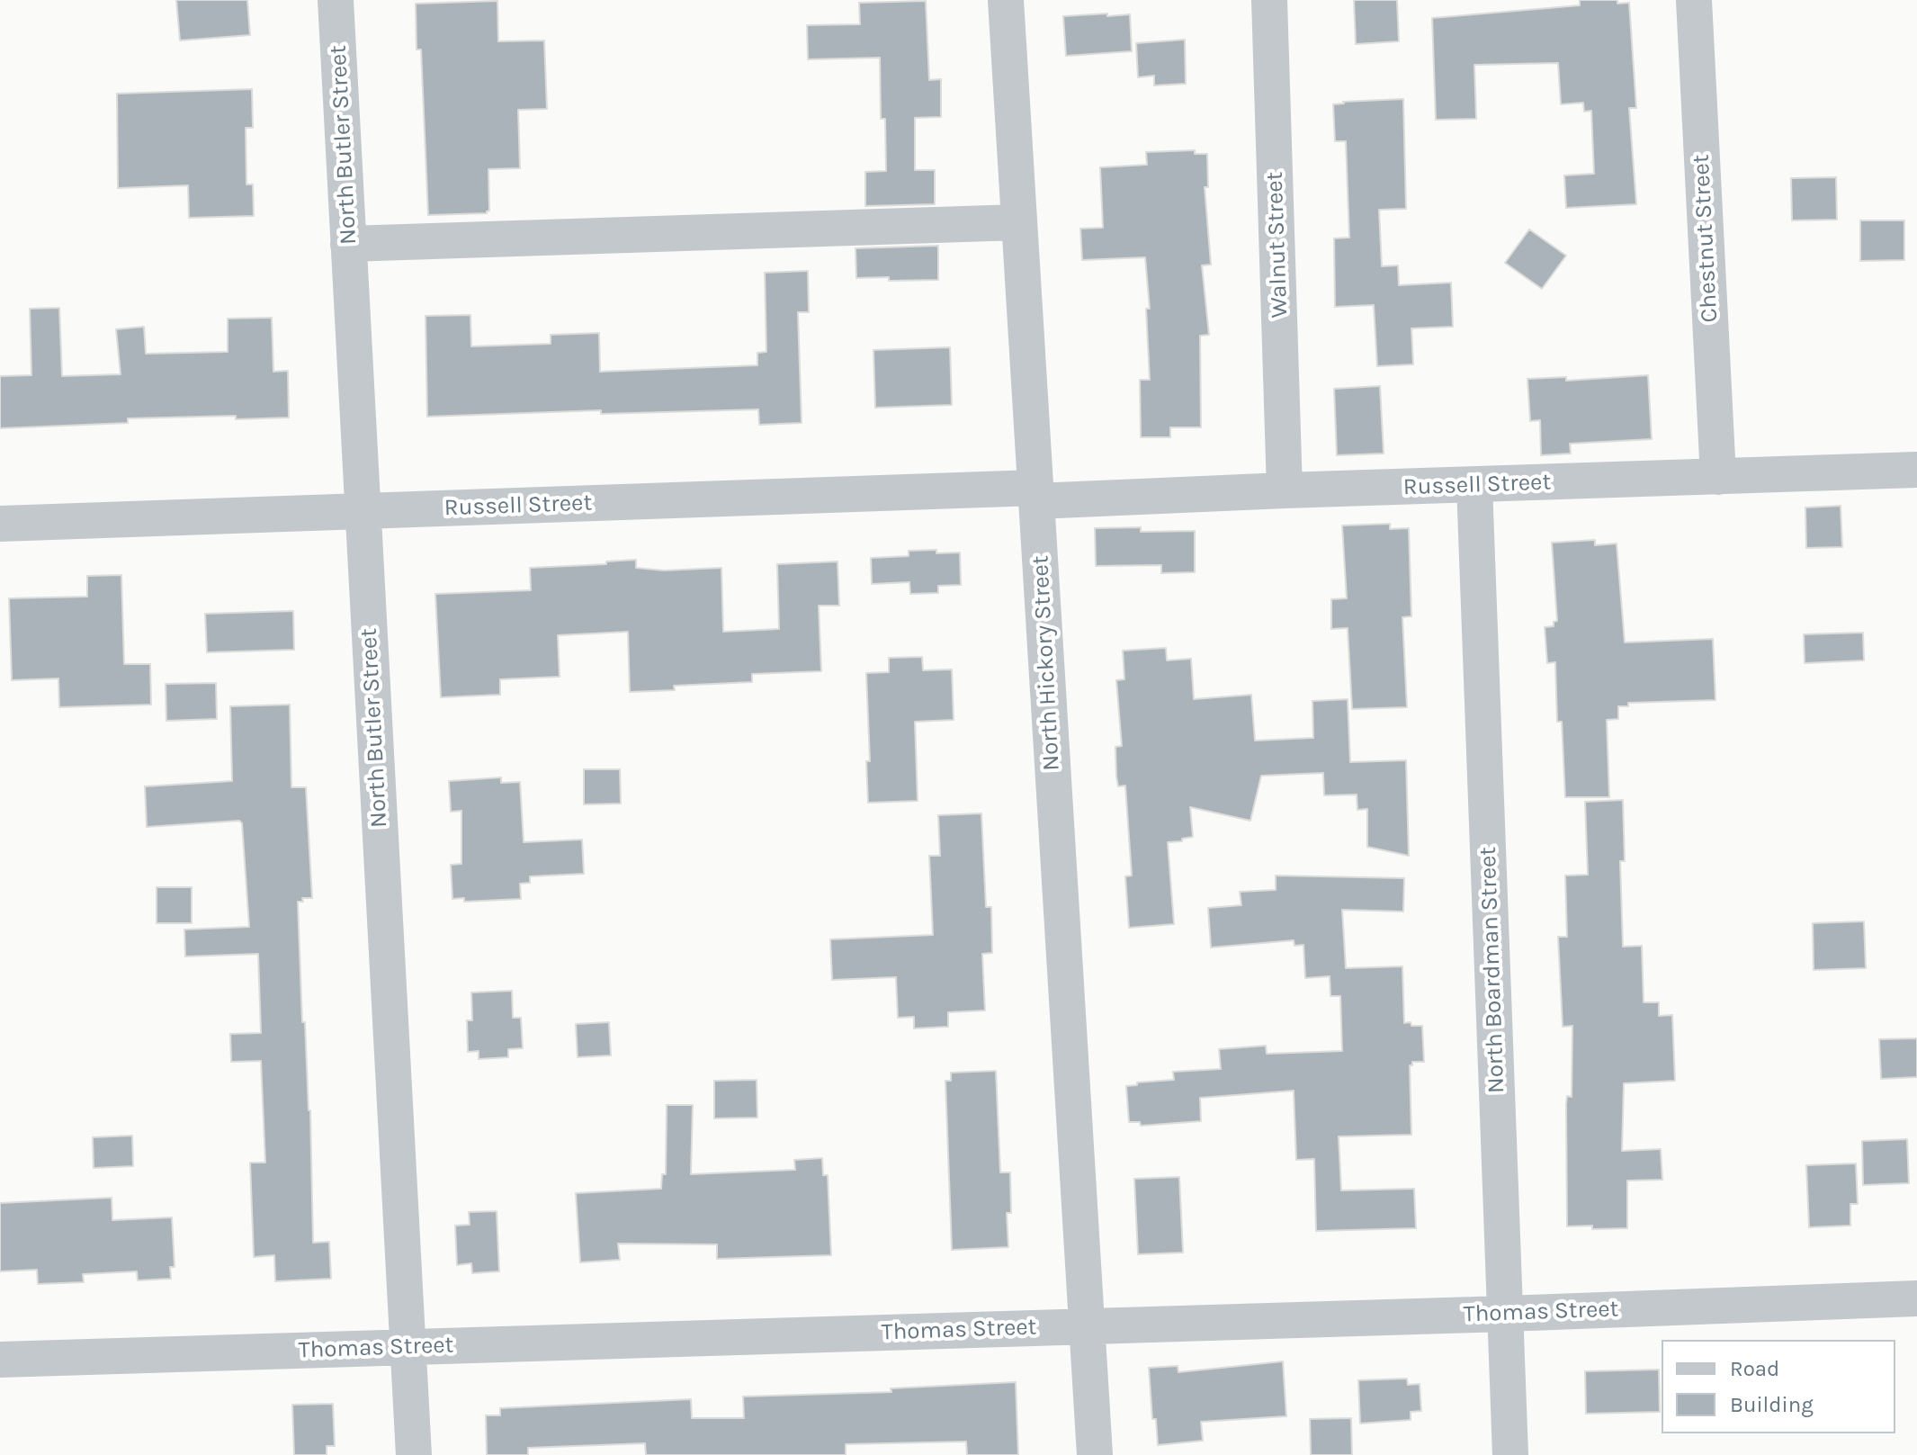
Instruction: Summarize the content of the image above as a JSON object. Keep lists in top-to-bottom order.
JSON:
{
  "streets": {
    "street": [
      "North Butler Street",
      "Chestnut Street",
      "Walnut Street",
      "Russell Street",
      "North Hickory Street",
      "North Boardman Street",
      "Thomas Street"
    ]
  },
  "crossings": [
    ["North Butler Street", "Russell Street"],
    ["North Butler Street", "Thomas Street"],
    ["Chestnut Street", "Russell Street"],
    ["Walnut Street", "Russell Street"],
    ["Russell Street", "North Hickory Street"],
    ["Russell Street", "North Boardman Street"],
    ["North Hickory Street", "Thomas Street"],
    ["North Boardman Street", "Thomas Street"]
  ],
  "legend": ["Road", "Building"]
}
